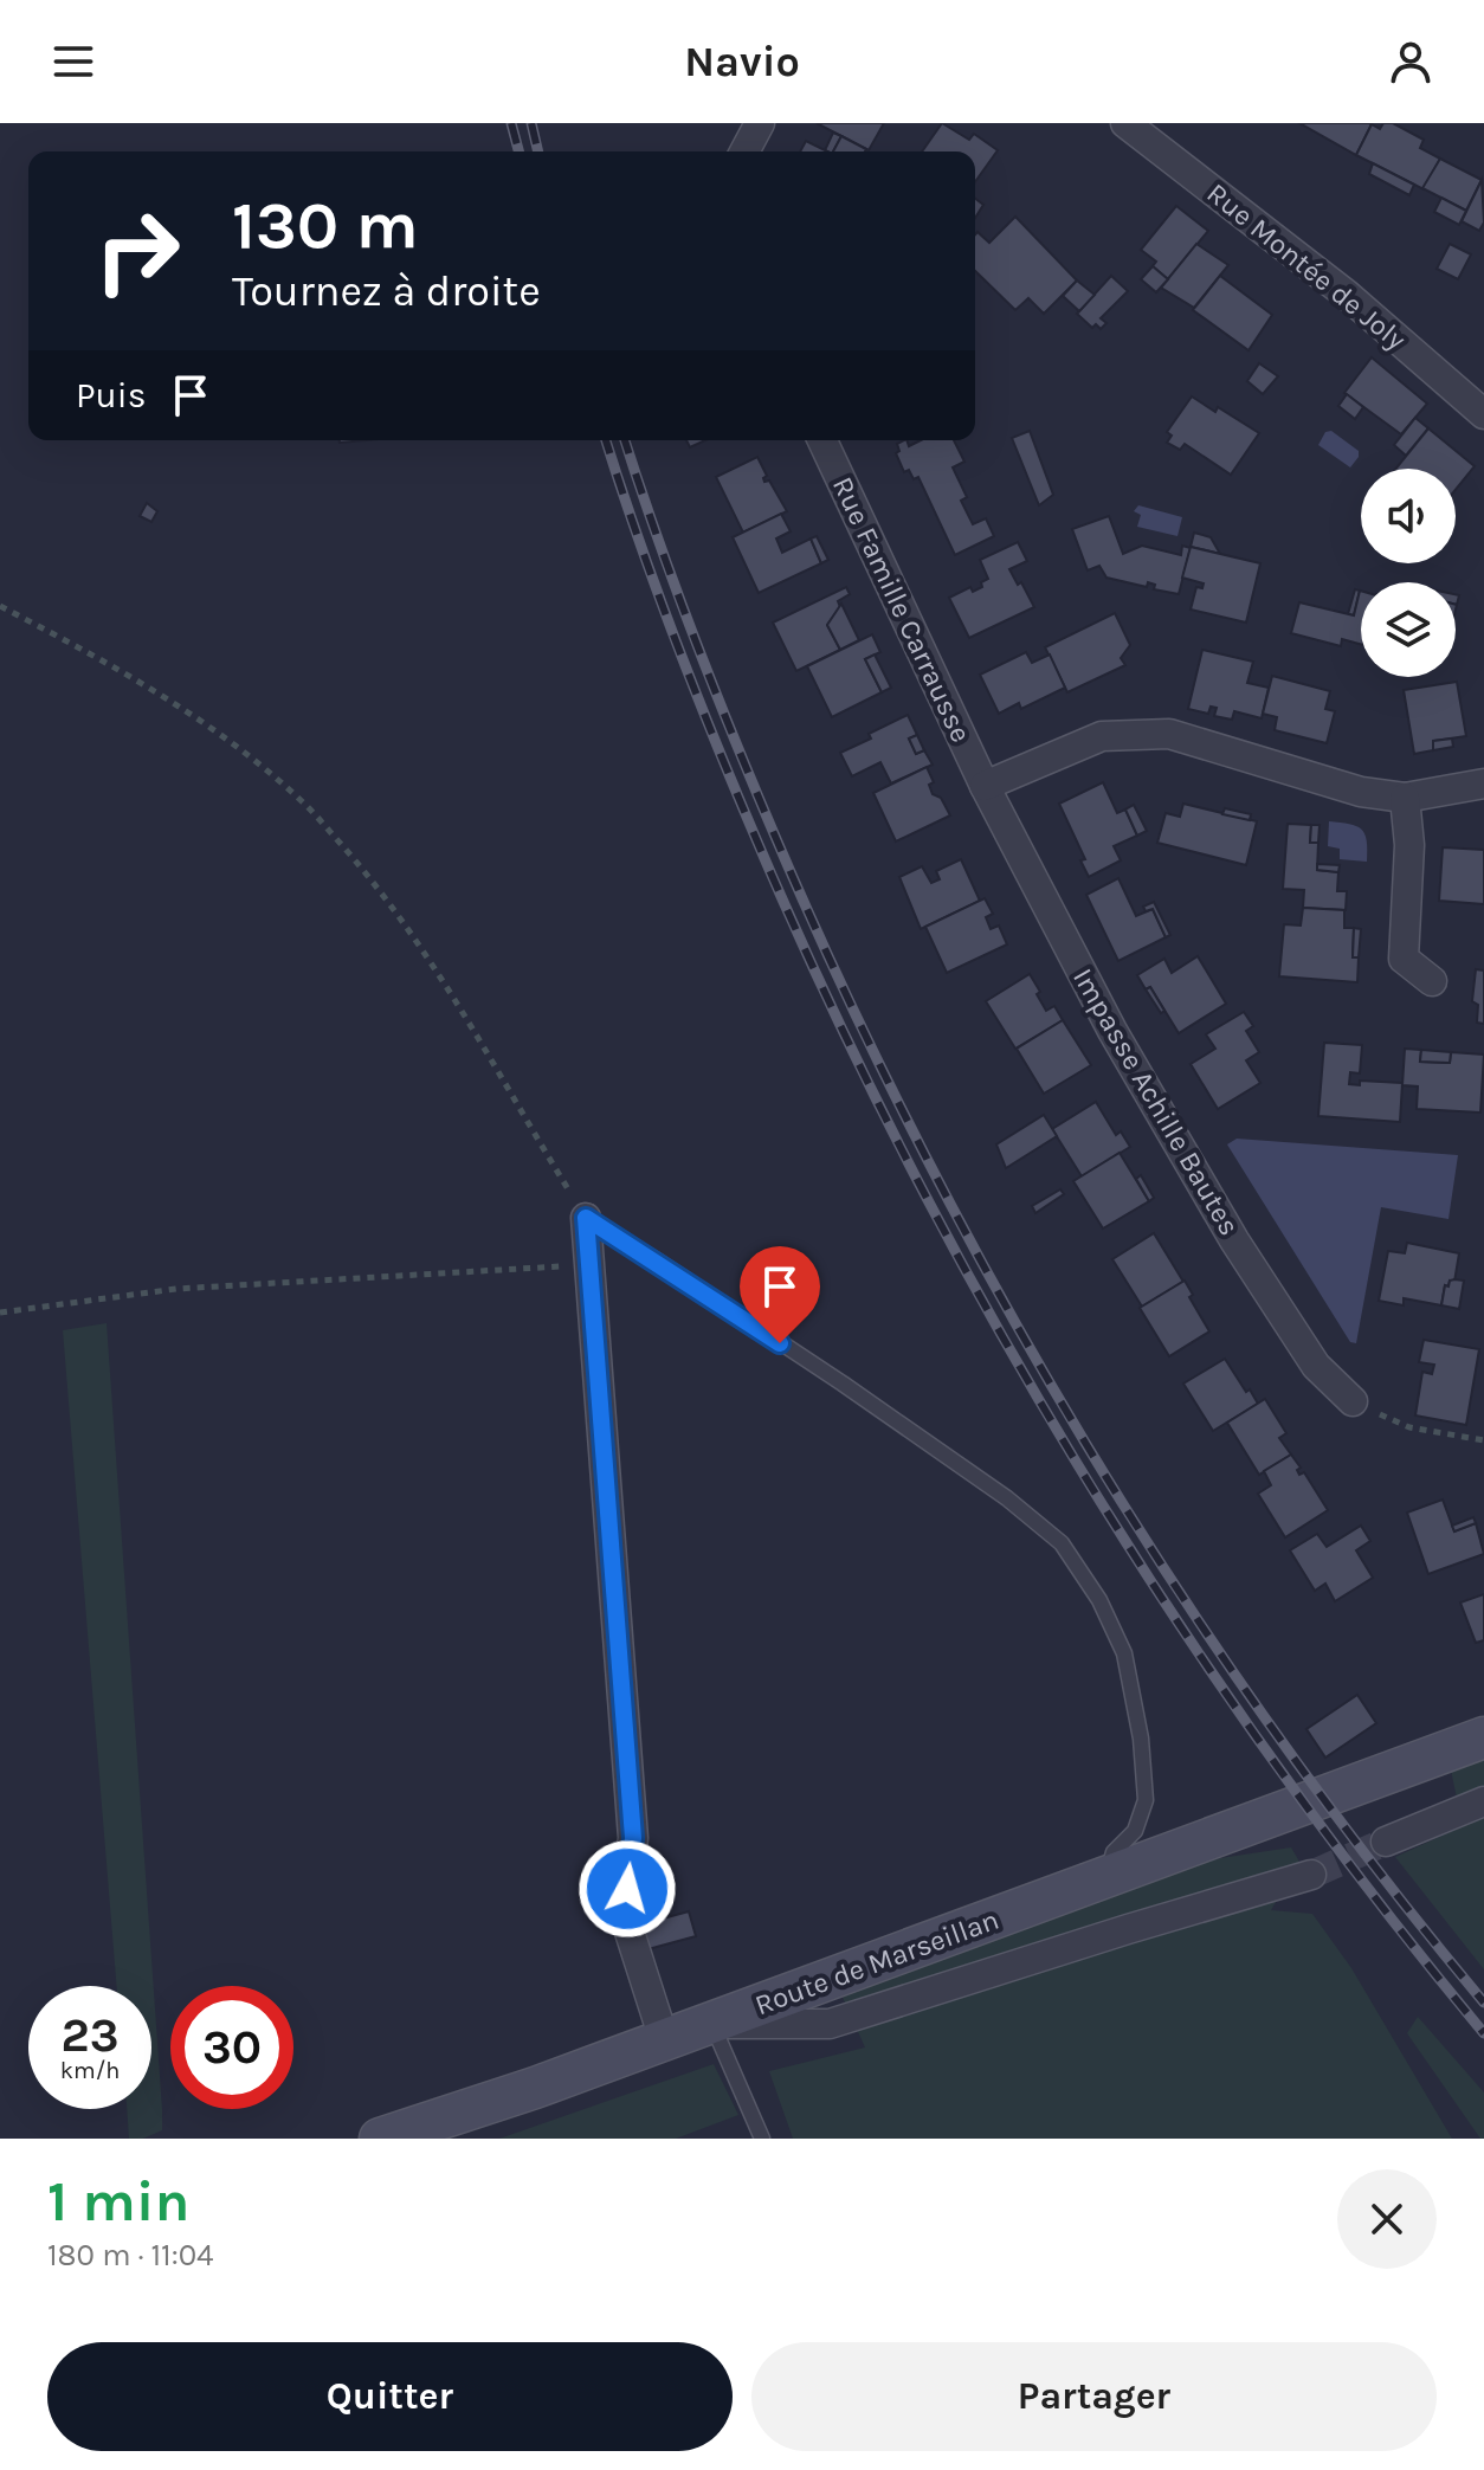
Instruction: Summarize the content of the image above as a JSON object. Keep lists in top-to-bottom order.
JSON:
{
  "streets": {
    "main road": ["Route de Marseillan"],
    "street": ["Rue Montée de Joly", "Rue Famille Carrausse", "Impasse Achille Bautes"]
  },
  "crossings": [
    ["Rue Famille Carrausse", "Impasse Achille Bautes"]
  ],
  "page": {
    "header": "Navio",
    "turn": ["130 m", "Tournez à droite"],
    "then": "Puis",
    "speed": "23 km/h",
    "limit": "30",
    "heading": ["1 min", "180 m · 11:04"],
    "buttons": ["Quitter", "Partager"]
  }
}
